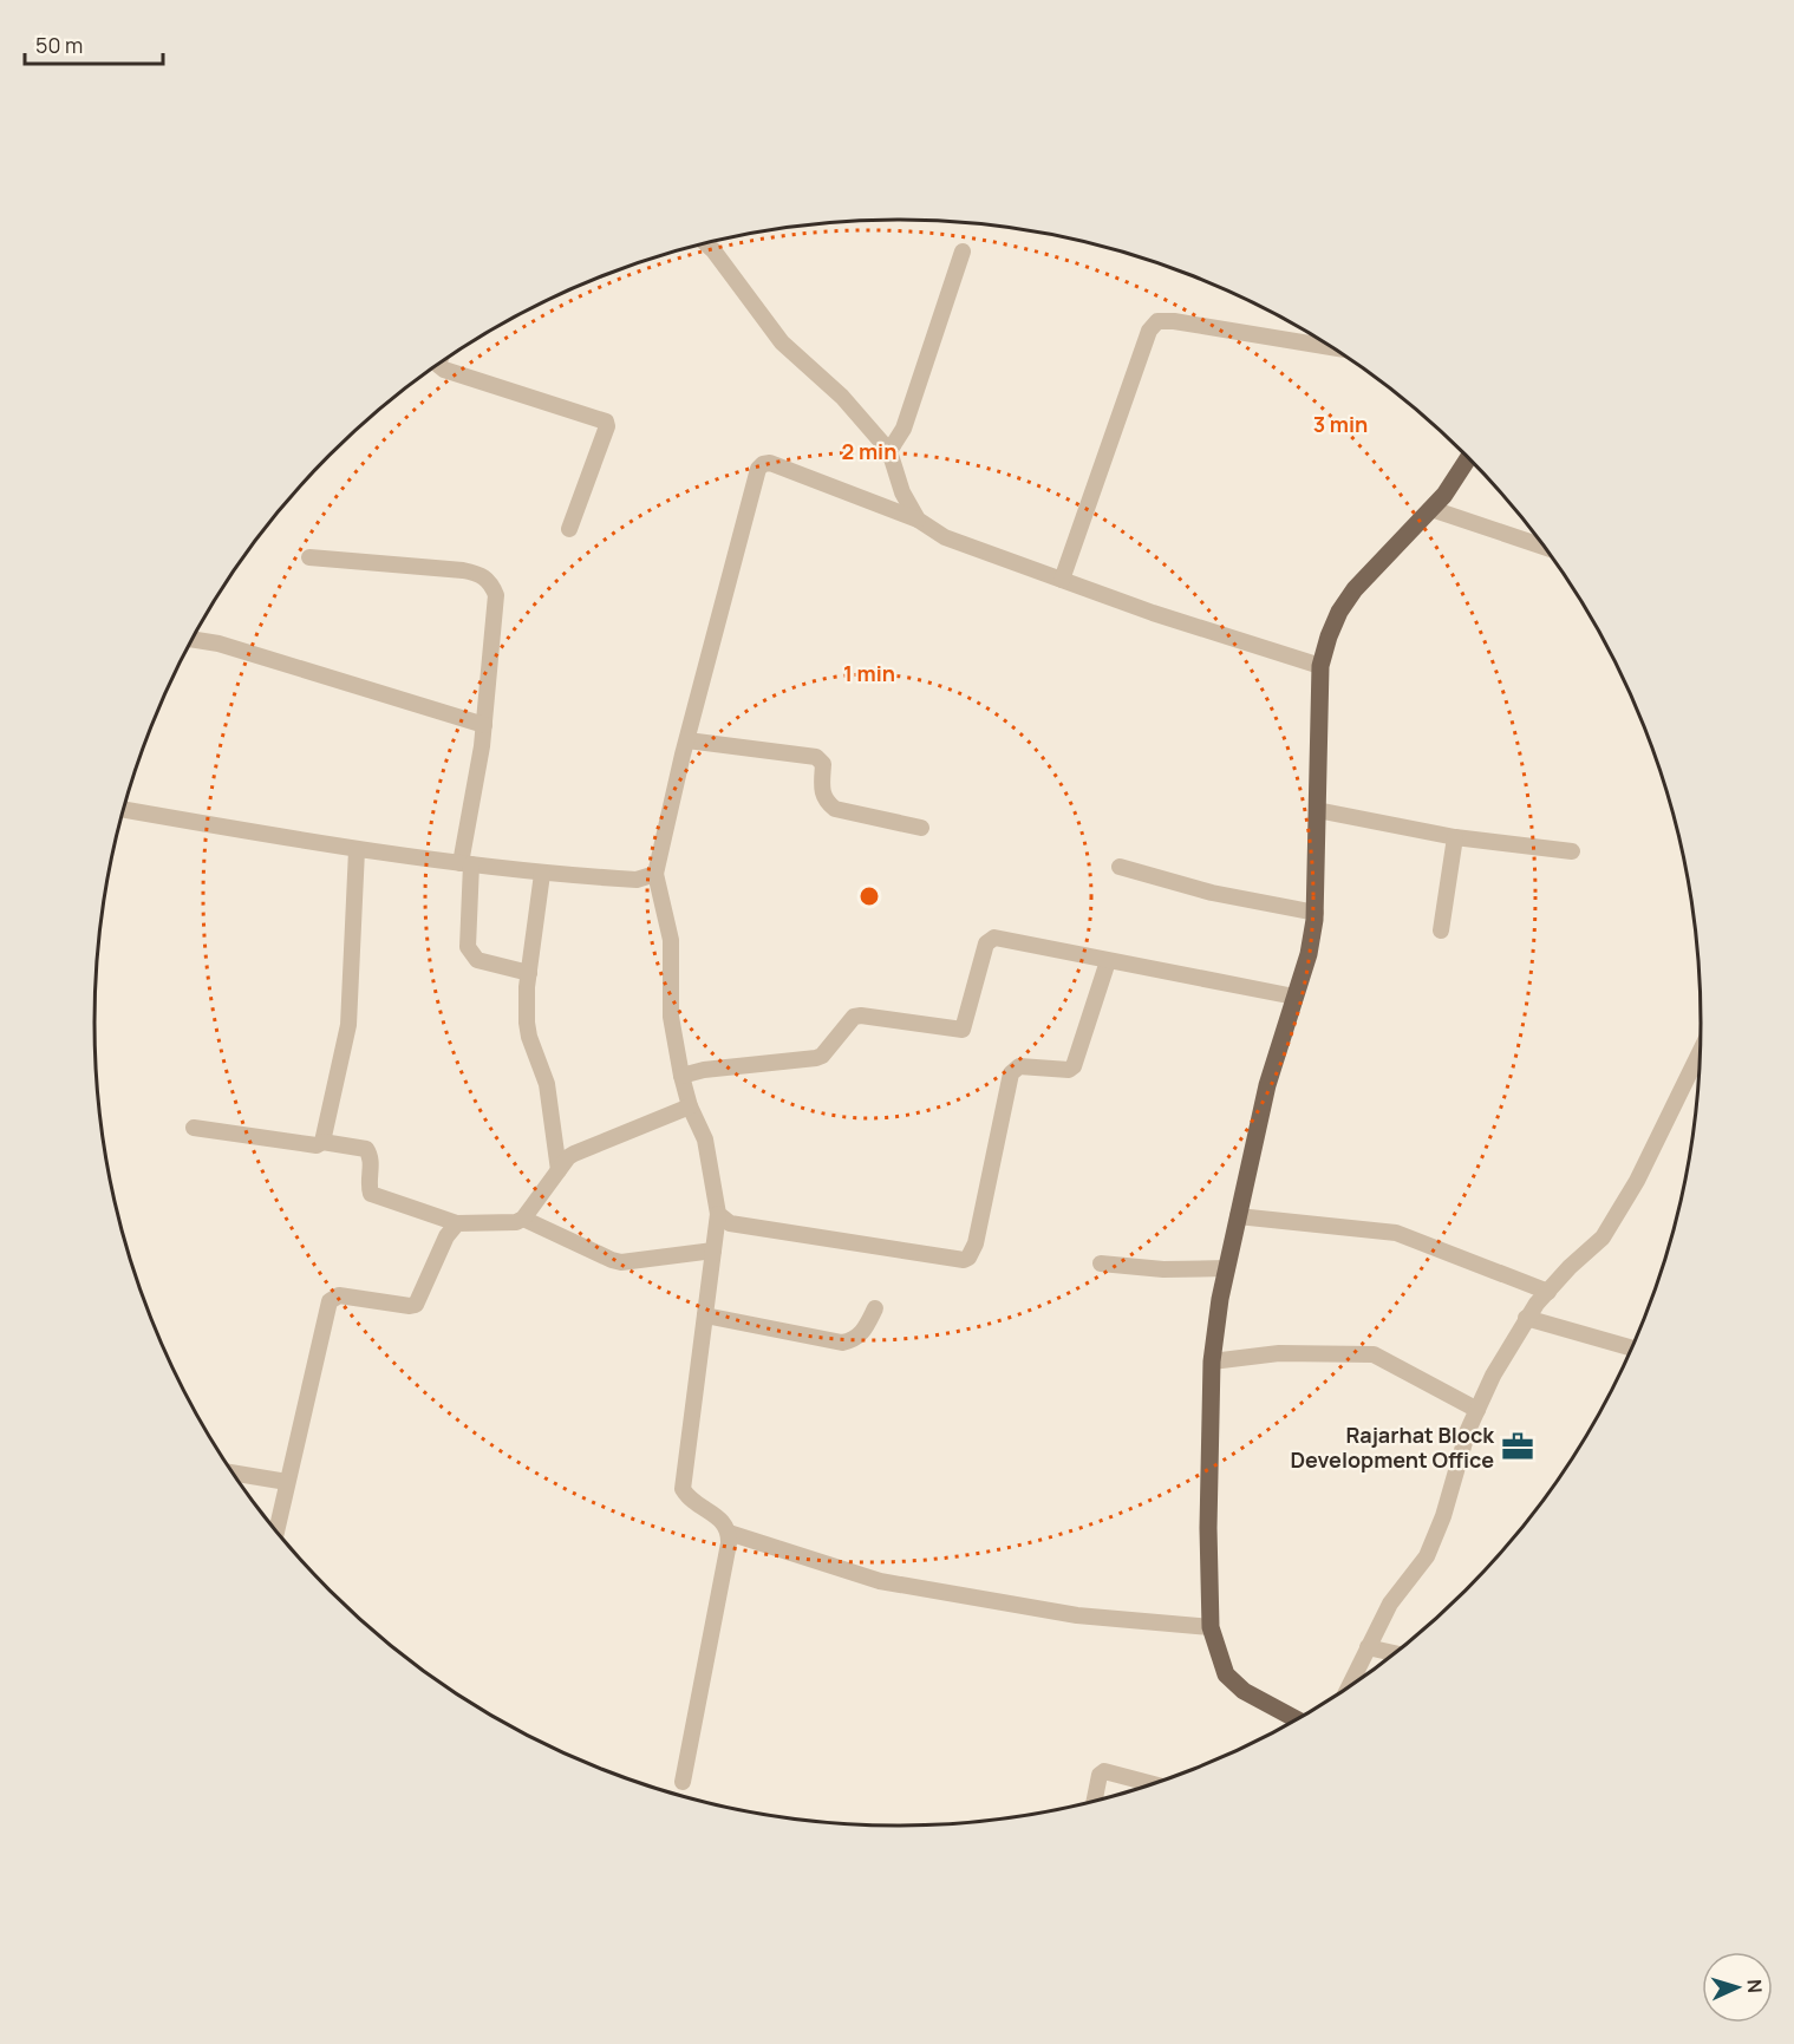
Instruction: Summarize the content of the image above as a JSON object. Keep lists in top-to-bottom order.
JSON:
{
  "places": {
    "office": ["Rajarhat Block Development Office"]
  },
  "scale_bar": "50 m",
  "north": "right",
  "rings": ["3 min", "2 min", "1 min"]
}
